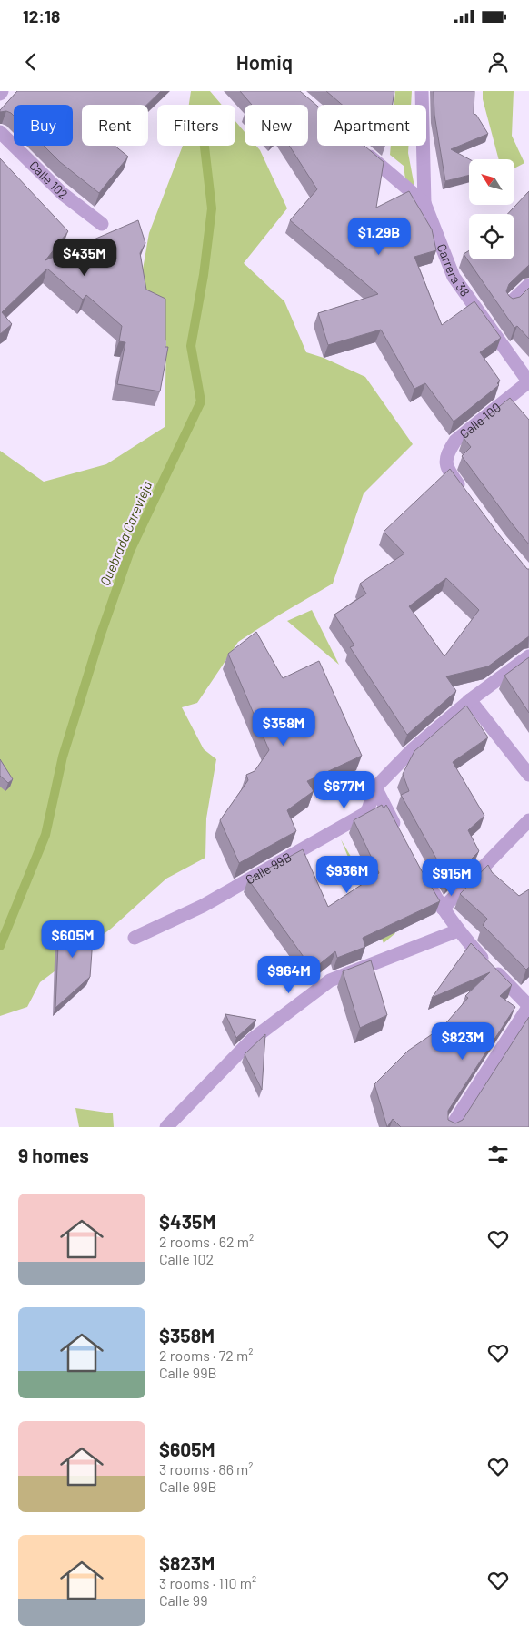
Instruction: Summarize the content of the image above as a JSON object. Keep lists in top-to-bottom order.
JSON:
{
  "streets": {
    "street": [
      "Calle 102",
      "Carrera 38",
      "Calle 100",
      "Calle 99B"
    ]
  },
  "crossings": [
    ["Carrera 38", "Calle 100"]
  ],
  "water": ["Quebrada Carevieja"],
  "north": "top left",
  "page": {
    "status": "12:18",
    "header": "Homiq",
    "chip": [
      "Buy",
      "Rent",
      "Filters",
      "New",
      "Apartment"
    ],
    "price": [
      "$1.29B",
      "$435M",
      "$358M",
      "$677M",
      "$936M",
      "$915M",
      "$605M",
      "$964M",
      "$823M"
    ],
    "heading": "9 homes",
    "list": [
      {
        "name": "$435M",
        "note": "2 rooms · 62 m² · Calle 102"
      },
      {
        "name": "$358M",
        "note": "2 rooms · 72 m² · Calle 99B"
      },
      {
        "name": "$605M",
        "note": "3 rooms · 86 m² · Calle 99B"
      },
      {
        "name": "$823M",
        "note": "3 rooms · 110 m² · Calle 99"
      }
    ]
  }
}
